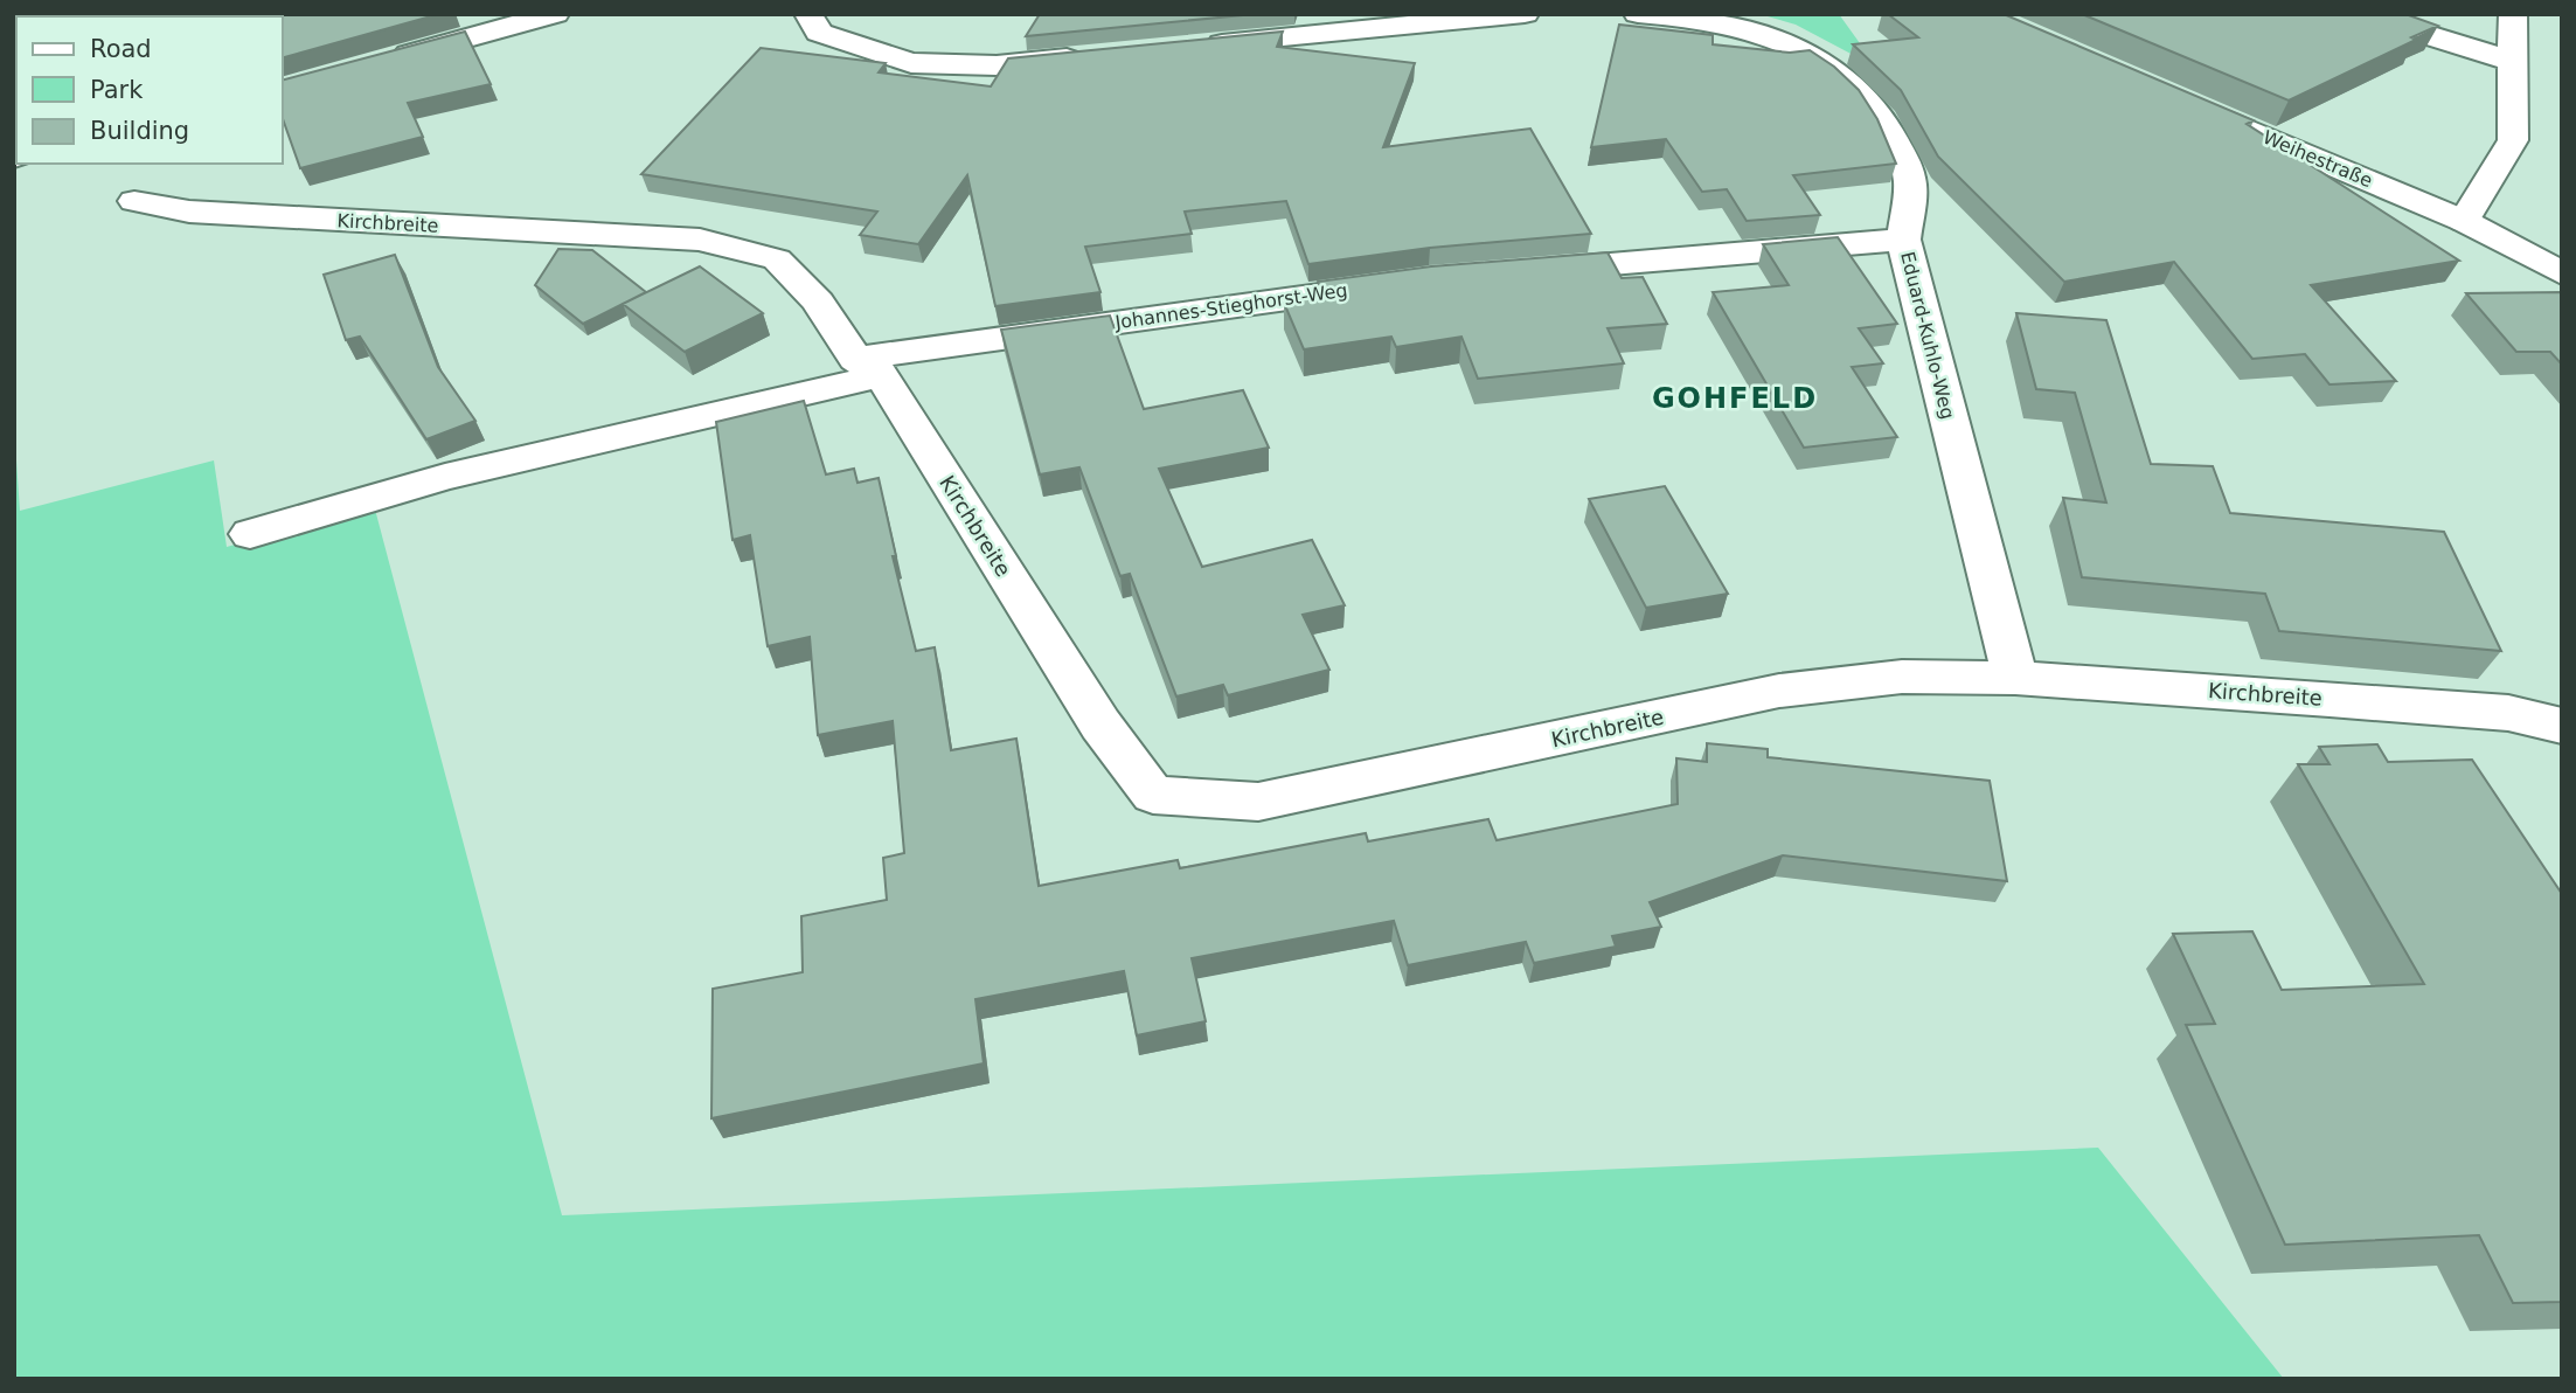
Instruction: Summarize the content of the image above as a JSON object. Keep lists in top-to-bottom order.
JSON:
{
  "streets": {
    "street": [
      "Weihestraße",
      "Kirchbreite",
      "Johannes-Stieghorst-Weg",
      "Eduard-Kuhlo-Weg"
    ]
  },
  "crossings": [
    ["Kirchbreite", "Johannes-Stieghorst-Weg"],
    ["Kirchbreite", "Eduard-Kuhlo-Weg"]
  ],
  "districts": ["GOHFELD"],
  "legend": ["Road", "Park", "Building"]
}
